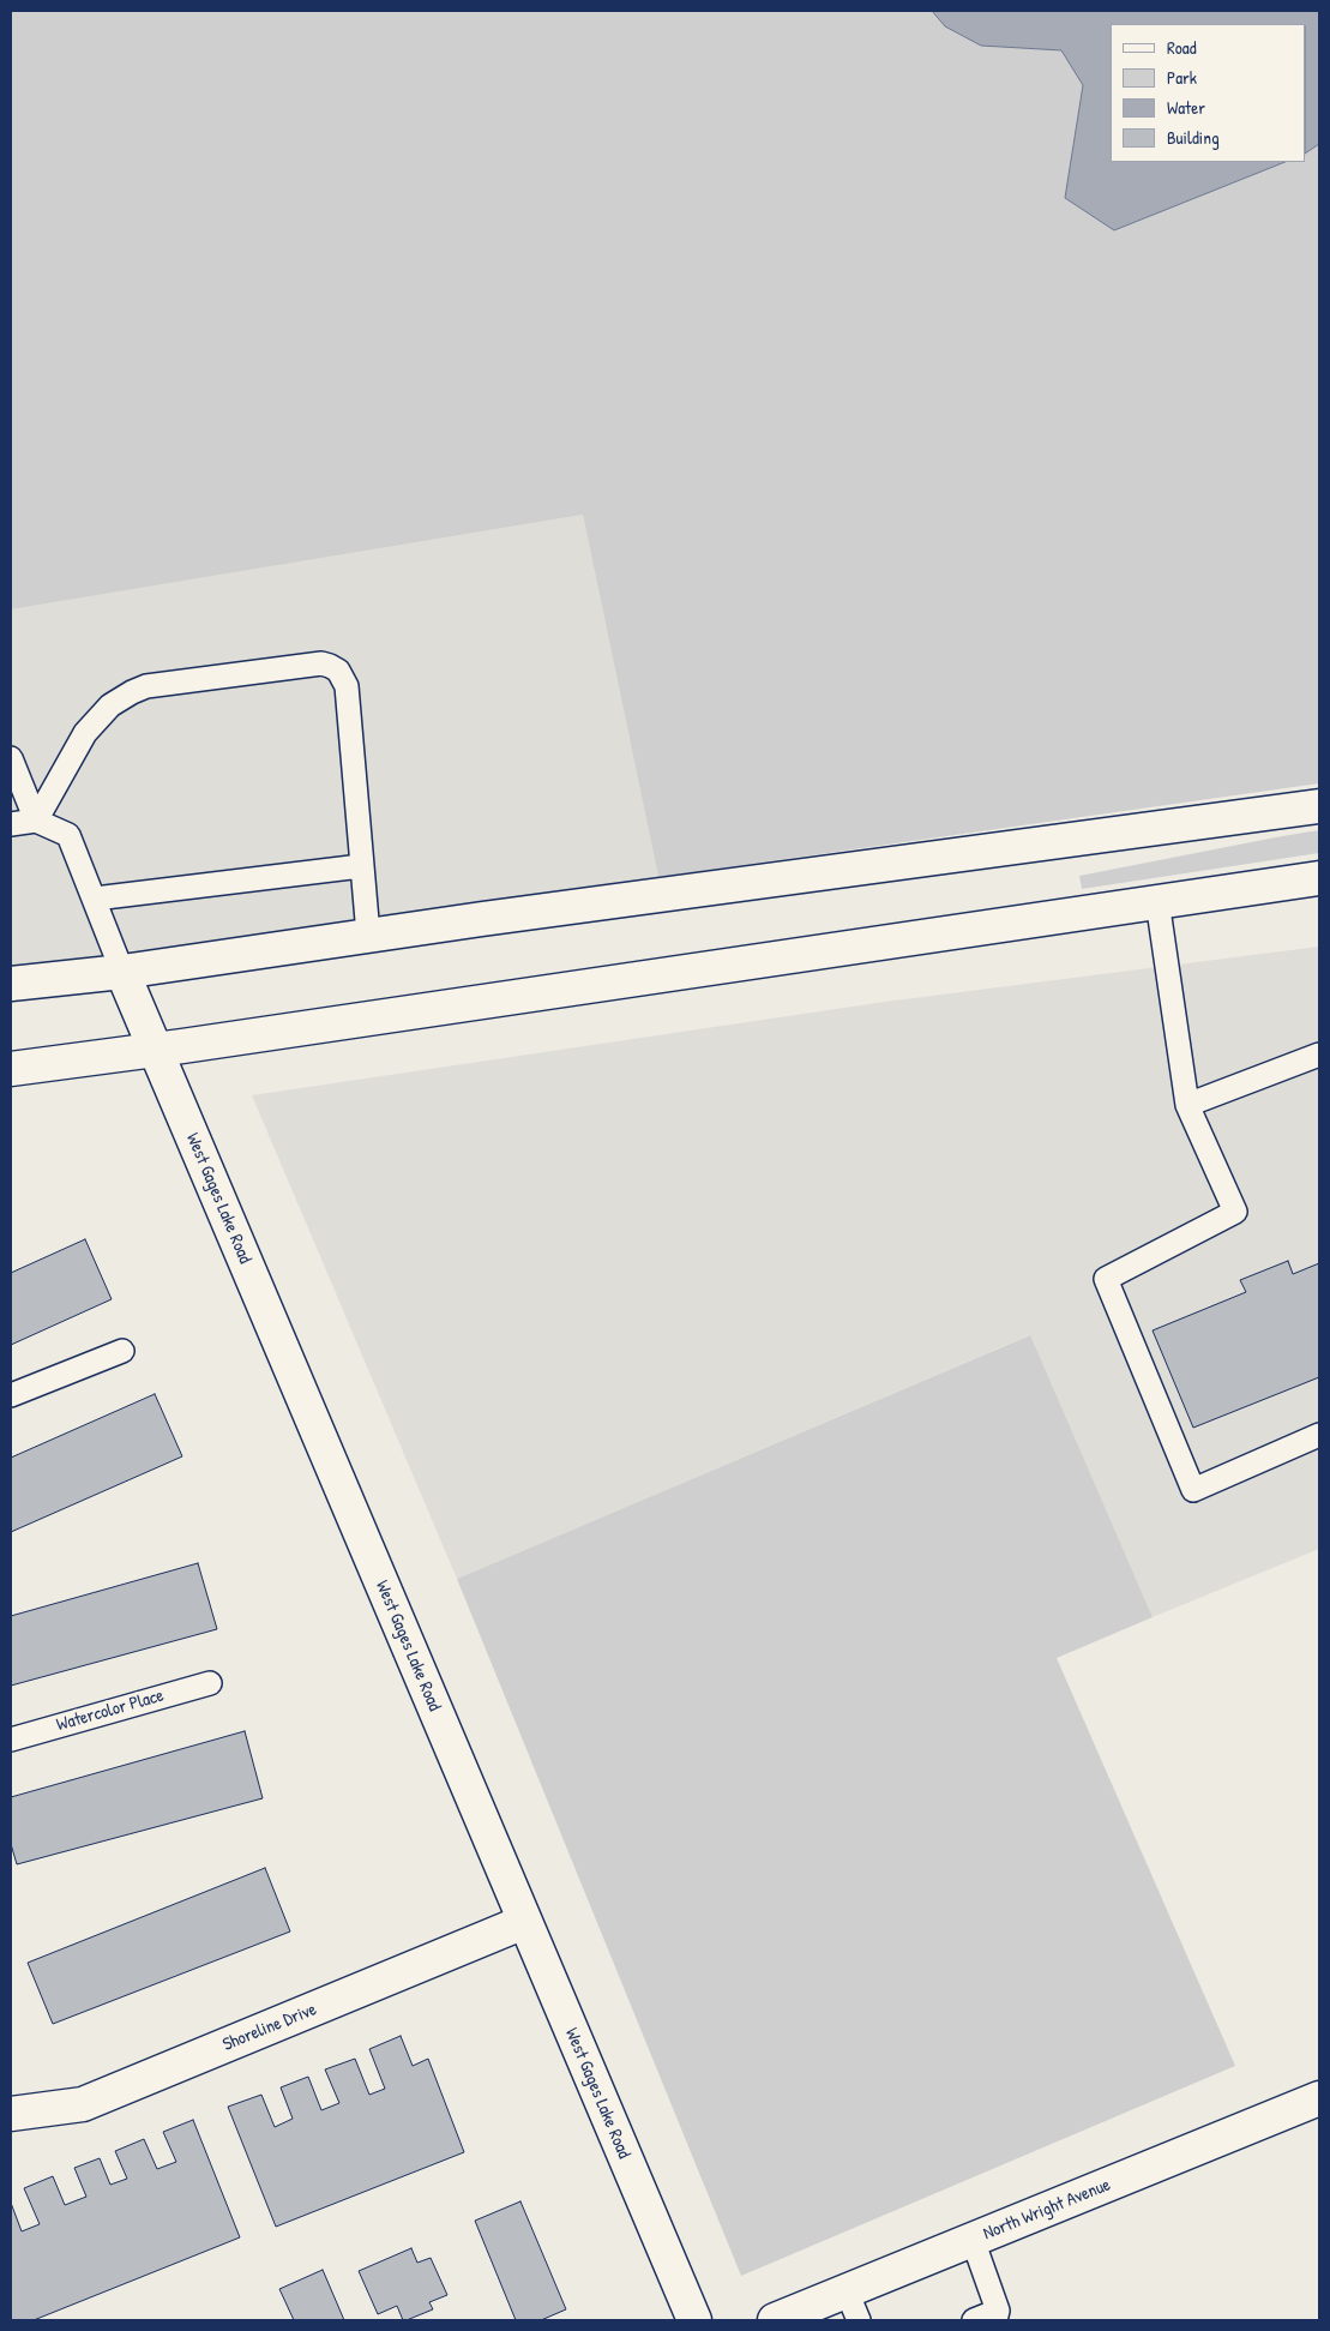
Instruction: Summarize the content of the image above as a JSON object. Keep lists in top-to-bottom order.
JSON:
{
  "streets": {
    "main road": ["West Gages Lake Road", "Shoreline Drive", "North Wright Avenue"],
    "lane": ["Watercolor Place"]
  },
  "crossings": [
    ["West Gages Lake Road", "Shoreline Drive"]
  ],
  "legend": [
    "Road",
    "Park",
    "Water",
    "Building"
  ]
}
